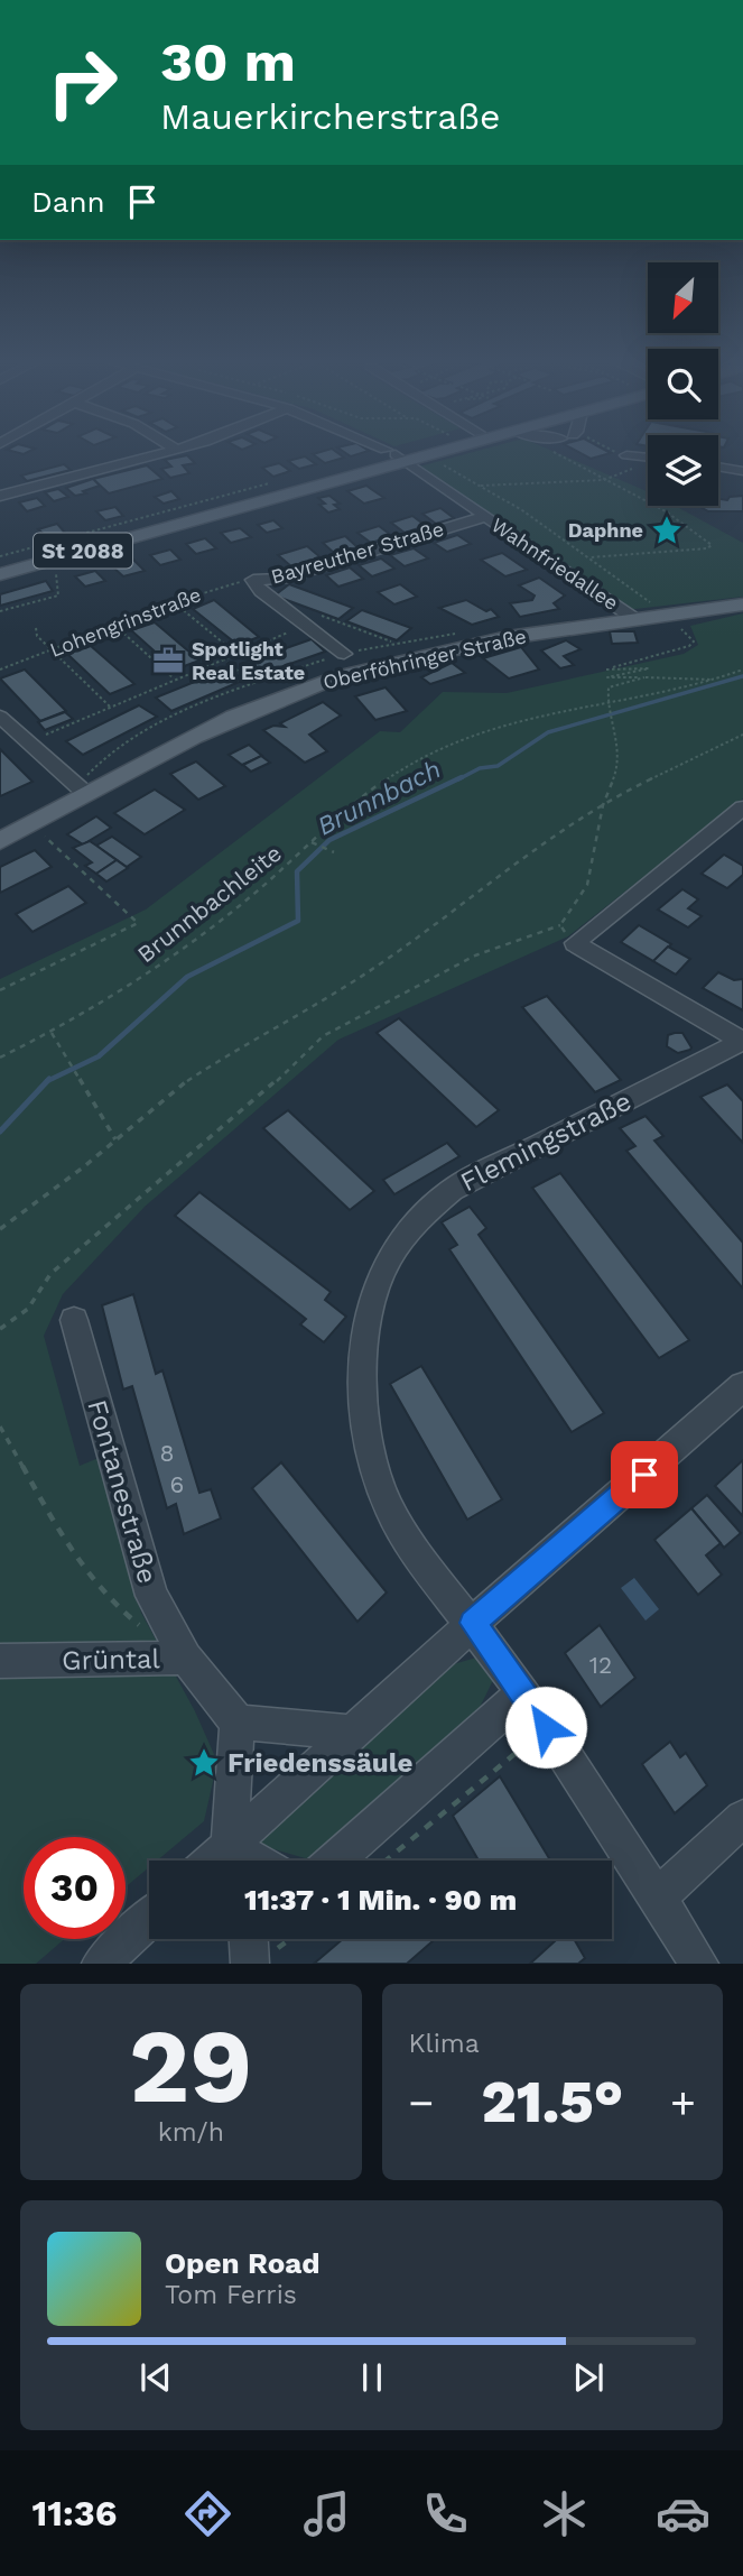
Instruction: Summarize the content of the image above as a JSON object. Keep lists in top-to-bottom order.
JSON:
{
  "streets": {
    "main road": ["St 2088", "Oberföhringer Straße"],
    "street": [
      "Bayreuther Straße",
      "Wahnfriedallee",
      "Flemingstraße",
      "Fontanestraße",
      "Grüntal"
    ],
    "path": ["Lohengrinstraße", "Brunnbachleite"]
  },
  "crossings": [
    ["St 2088", "Wahnfriedallee"],
    ["Bayreuther Straße", "Wahnfriedallee"],
    ["Bayreuther Straße", "Lohengrinstraße"],
    ["Wahnfriedallee", "Oberföhringer Straße"],
    ["Fontanestraße", "Grüntal"]
  ],
  "water": ["Brunnbach"],
  "places": {
    "place": ["Daphne", "Friedenssäule"],
    "office": ["Spotlight Real Estate"]
  },
  "house_numbers": ["8", "6", "12"],
  "north": "bottom left",
  "page": {
    "turn": ["30 m", "Mauerkircherstraße"],
    "then": "Dann",
    "limit": "30",
    "trip": "11:37 · 1 Min. · 90 m",
    "tile": [
      ["29", "km/h"],
      "Klima"
    ],
    "heat": ["−", "21.5°", "+"],
    "song": ["Open Road", "Tom Ferris"],
    "tabs": "11:36"
  }
}
